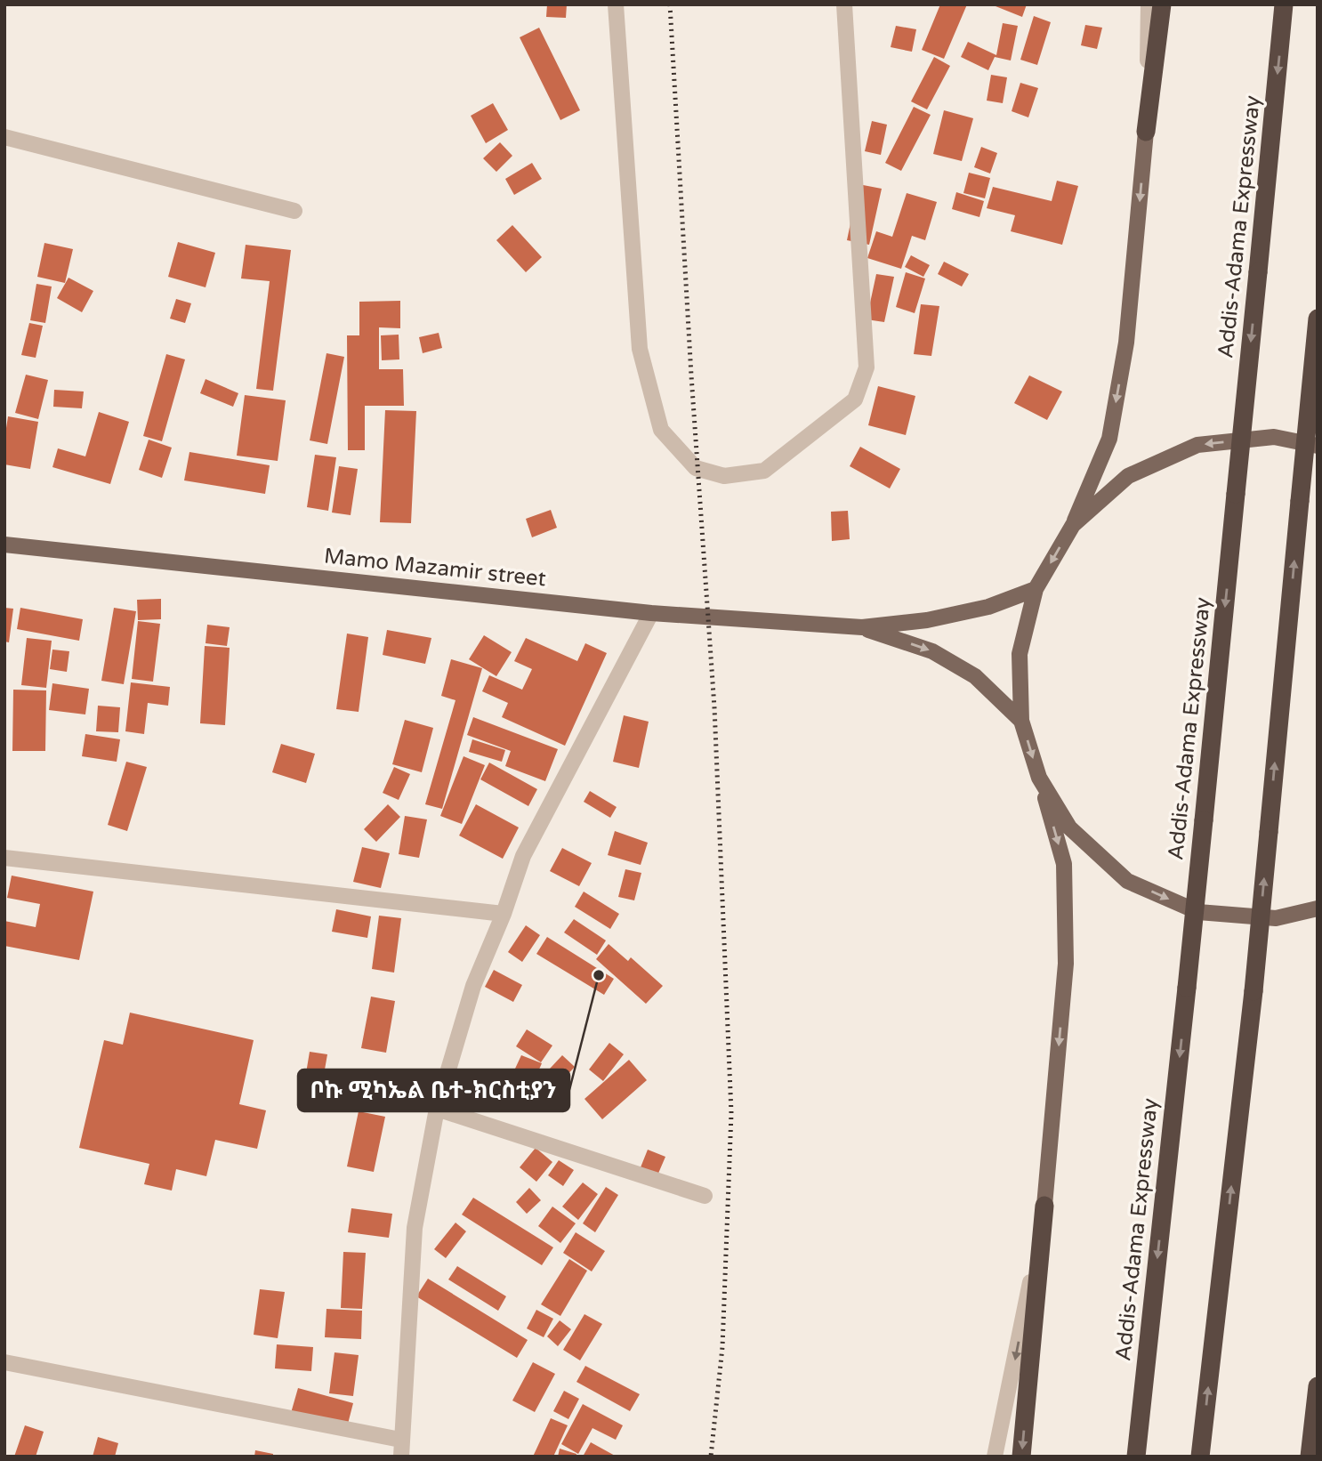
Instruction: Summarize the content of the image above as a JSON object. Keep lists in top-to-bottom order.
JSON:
{
  "streets": {
    "highway": ["Addis-Adama Expressway"],
    "main road": ["Mamo Mazamir street"]
  },
  "places": ["ቦኩ ሚካኤል ቤተ-ክርስቲያን"]
}
